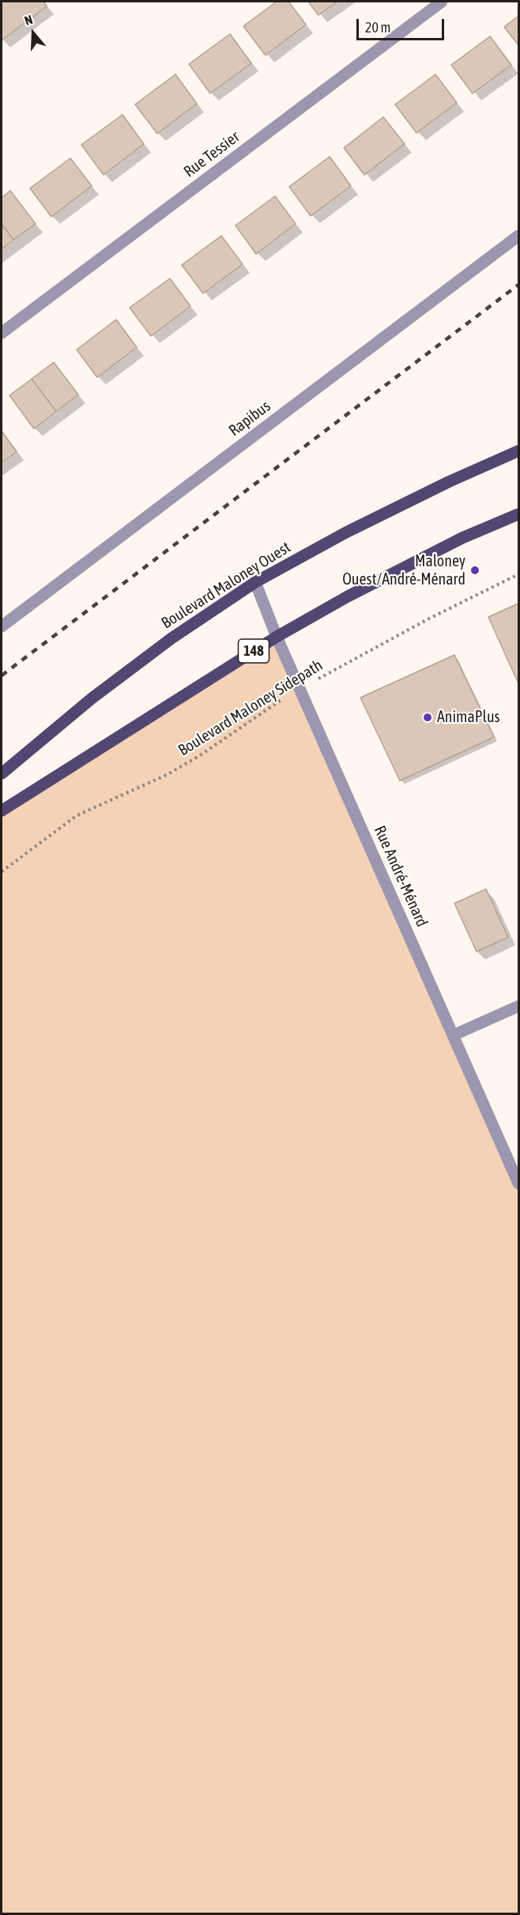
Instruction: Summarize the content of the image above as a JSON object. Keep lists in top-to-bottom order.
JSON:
{
  "streets": {
    "main road": ["Boulevard Maloney Ouest", "148"],
    "street": ["Rue Tessier", "Rapibus", "Rue André-Ménard"],
    "path": ["Boulevard Maloney Sidepath"]
  },
  "crossings": [
    ["Boulevard Maloney Ouest", "Rue André-Ménard"],
    ["148", "Rue André-Ménard"],
    ["Boulevard Maloney Sidepath", "Rue André-Ménard"]
  ],
  "places": ["Maloney Ouest/André-Ménard", "AnimaPlus"],
  "scale_bar": "20 m",
  "north": "top"
}
